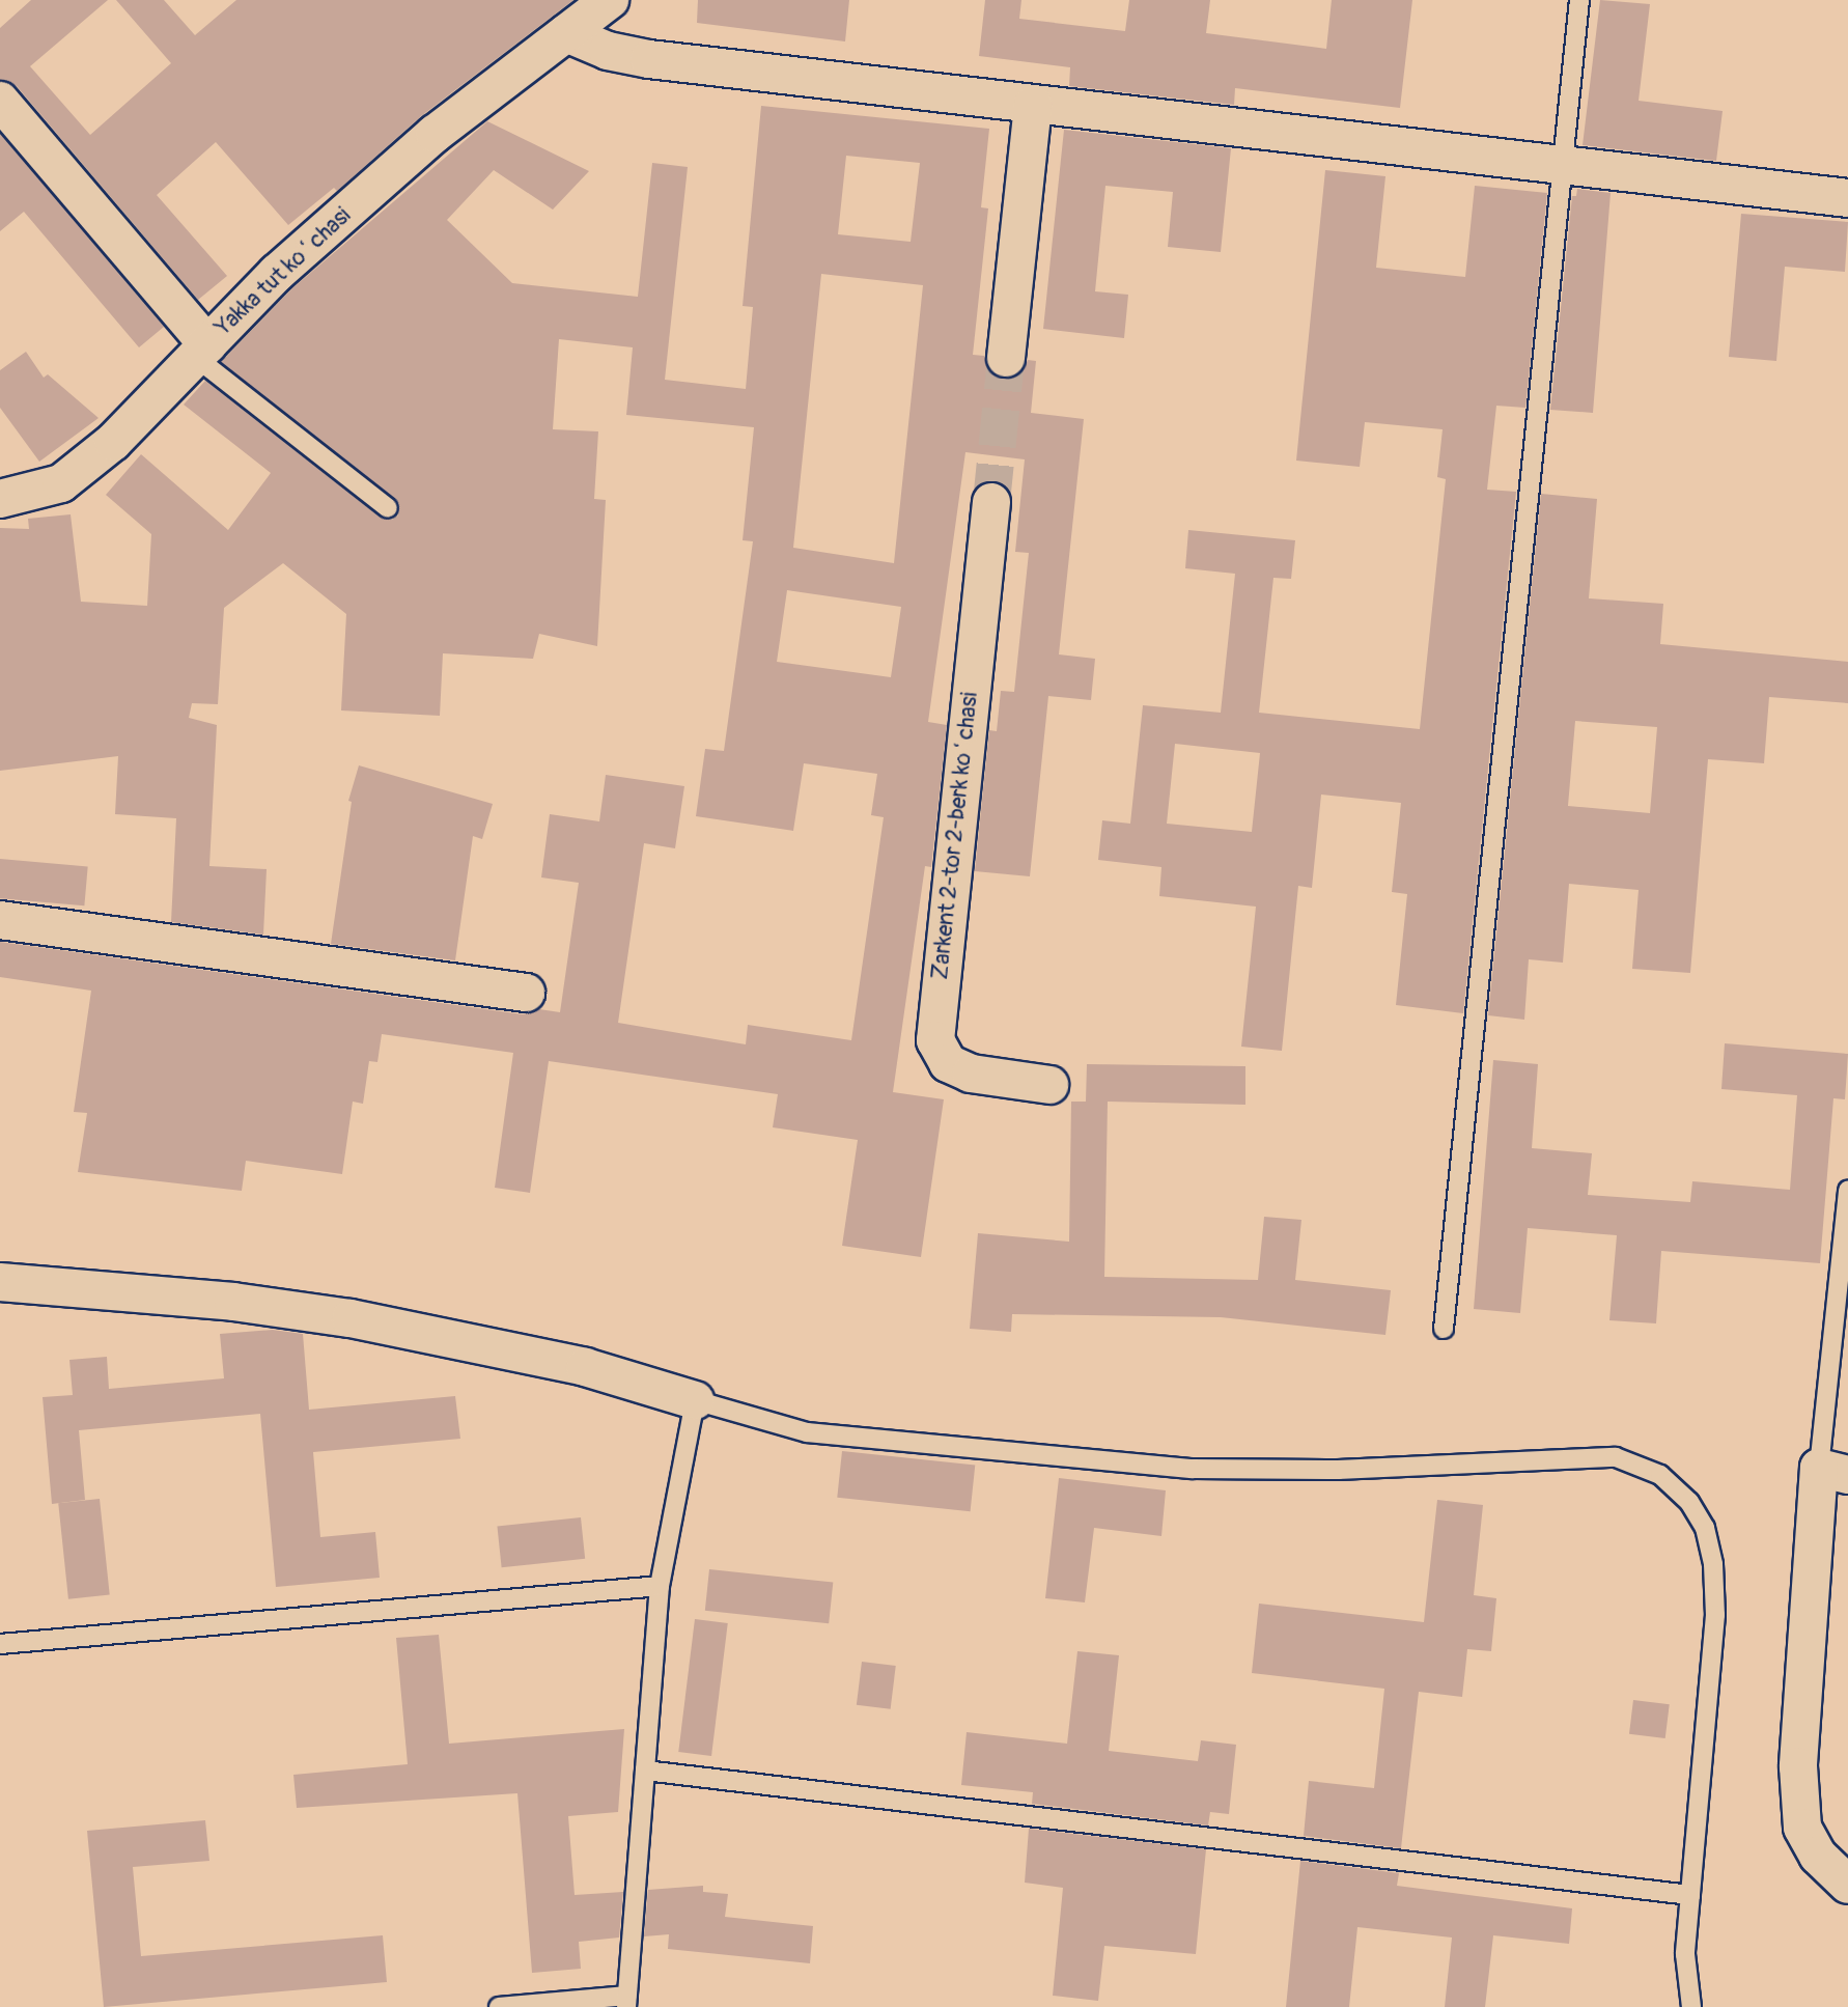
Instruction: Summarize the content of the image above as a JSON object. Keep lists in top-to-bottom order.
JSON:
{
  "streets": {
    "street": ["Yakka tut koʻchasi", "Zarkent 2-tor 2-berk koʻchasi"]
  }
}
